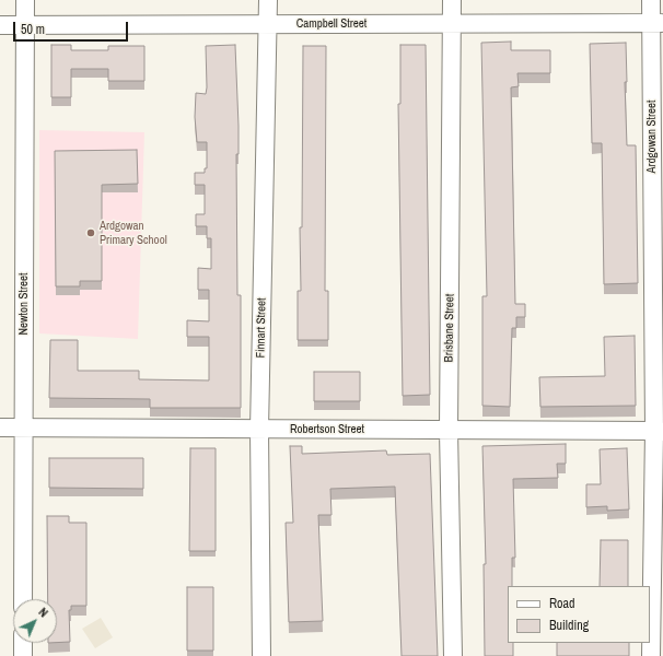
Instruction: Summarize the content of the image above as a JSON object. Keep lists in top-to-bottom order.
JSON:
{
  "streets": {
    "street": [
      "Campbell Street",
      "Ardgowan Street",
      "Newton Street",
      "Finnart Street",
      "Brisbane Street",
      "Robertson Street"
    ]
  },
  "crossings": [
    ["Campbell Street", "Ardgowan Street"],
    ["Campbell Street", "Newton Street"],
    ["Campbell Street", "Finnart Street"],
    ["Campbell Street", "Brisbane Street"],
    ["Ardgowan Street", "Robertson Street"],
    ["Newton Street", "Robertson Street"],
    ["Finnart Street", "Robertson Street"],
    ["Brisbane Street", "Robertson Street"]
  ],
  "places": ["Ardgowan Primary School"],
  "legend": ["Road", "Building"],
  "scale_bar": "50 m",
  "north": "top right"
}
